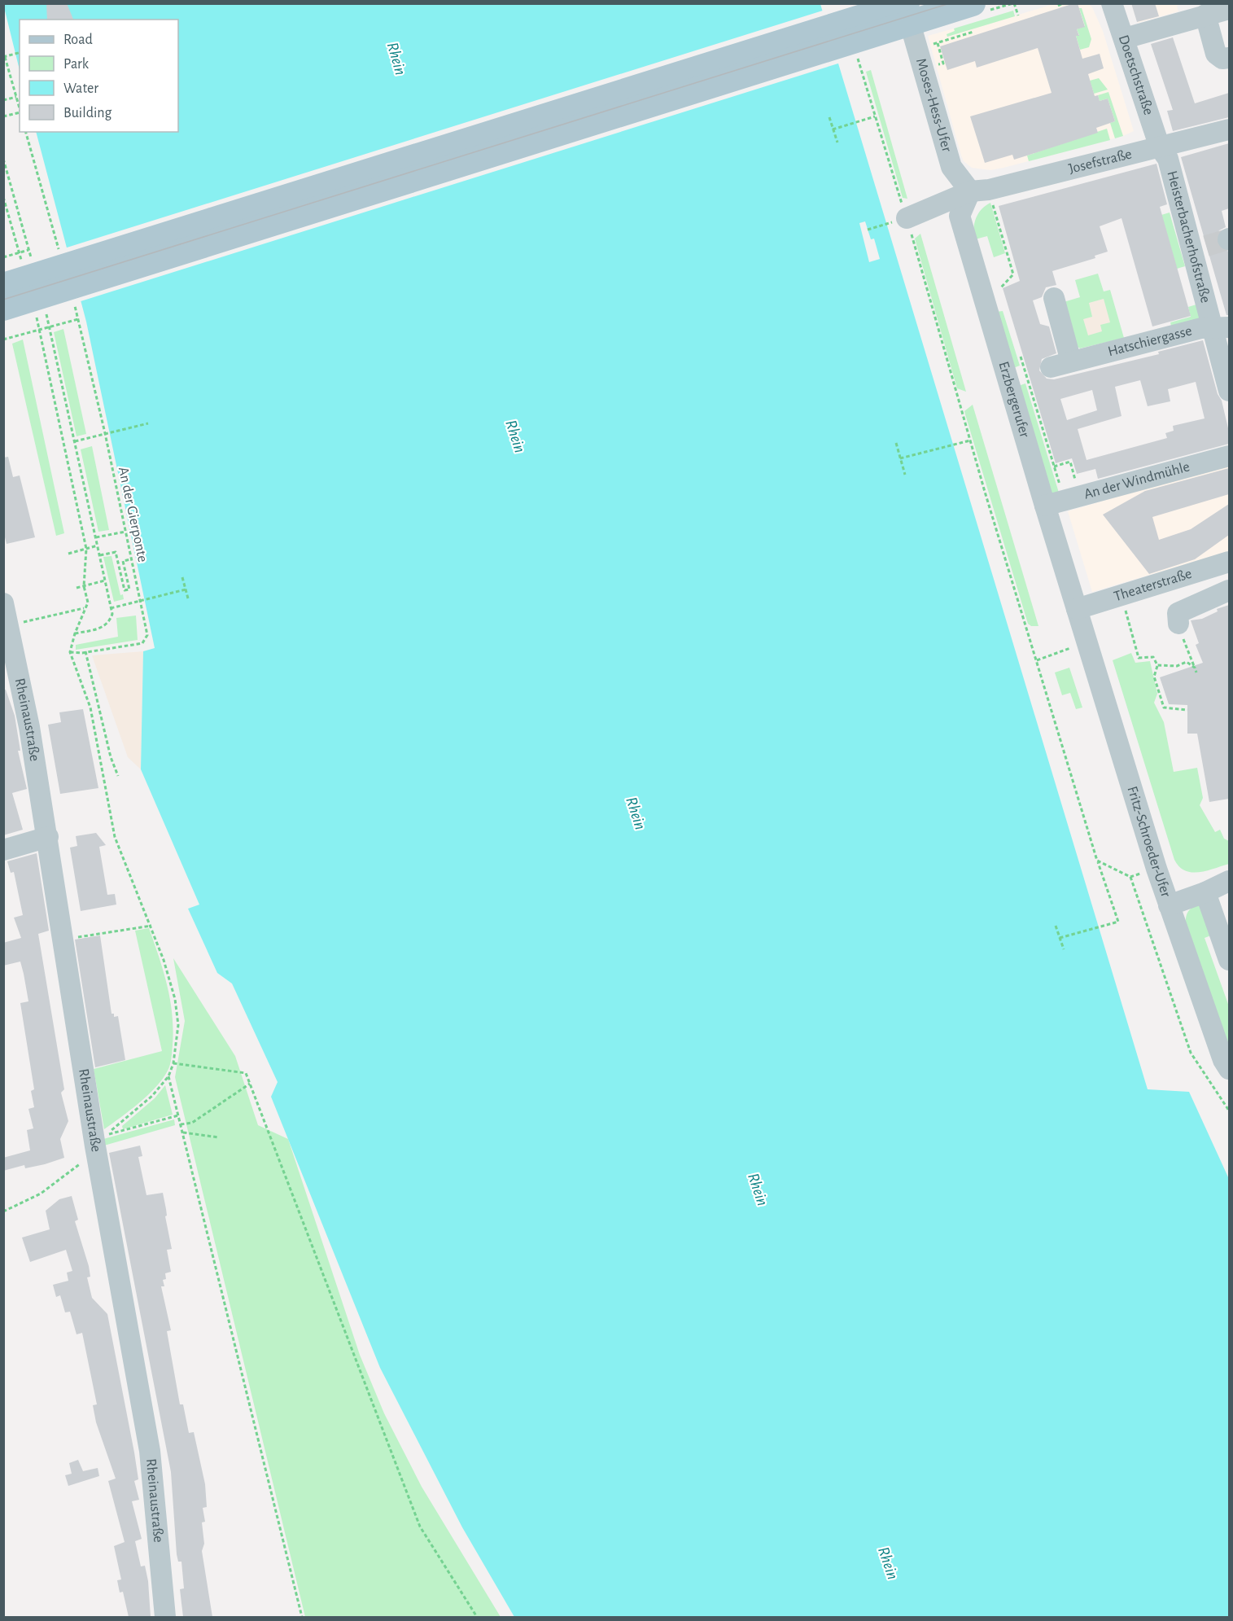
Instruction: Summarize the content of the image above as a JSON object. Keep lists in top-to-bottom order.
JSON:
{
  "streets": {
    "street": [
      "Doetschstraße",
      "Moses-Hess-Ufer",
      "Josefstraße",
      "Heisterbacherhofstraße",
      "Hatschiergasse",
      "Erzbergerufer",
      "An der Windmühle",
      "Theaterstraße",
      "Rheinaustraße",
      "Fritz-Schroeder-Ufer"
    ],
    "path": ["An der Gierponte"]
  },
  "crossings": [
    ["Doetschstraße", "Josefstraße"],
    ["Doetschstraße", "Heisterbacherhofstraße"],
    ["Moses-Hess-Ufer", "Josefstraße"],
    ["Moses-Hess-Ufer", "Erzbergerufer"],
    ["Josefstraße", "Heisterbacherhofstraße"],
    ["Josefstraße", "Erzbergerufer"],
    ["Heisterbacherhofstraße", "Hatschiergasse"],
    ["Erzbergerufer", "An der Windmühle"],
    ["Erzbergerufer", "Theaterstraße"],
    ["Erzbergerufer", "Fritz-Schroeder-Ufer"],
    ["Theaterstraße", "Fritz-Schroeder-Ufer"]
  ],
  "water": ["Rhein"],
  "legend": [
    "Road",
    "Park",
    "Water",
    "Building"
  ]
}
